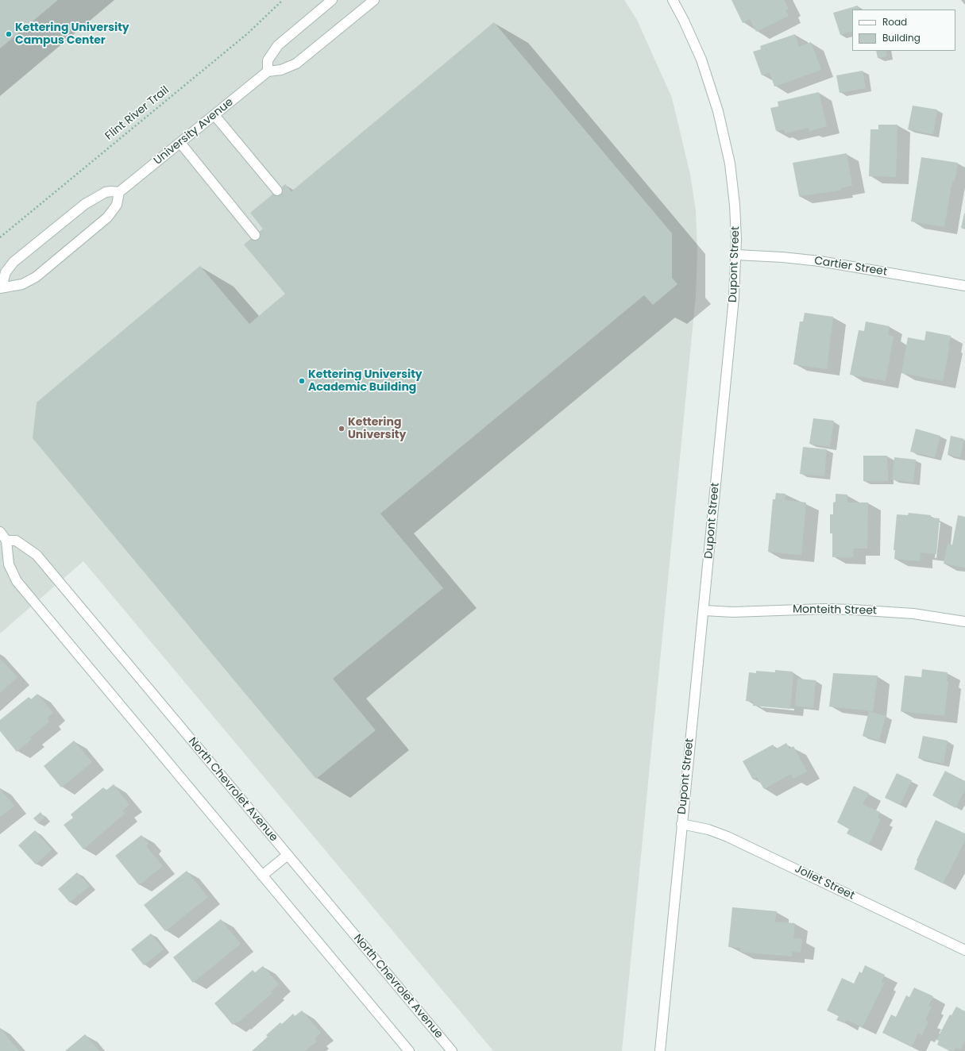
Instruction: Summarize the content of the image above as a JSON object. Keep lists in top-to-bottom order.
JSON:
{
  "streets": {
    "street": [
      "University Avenue",
      "Dupont Street",
      "Cartier Street",
      "Monteith Street",
      "North Chevrolet Avenue",
      "Joliet Street"
    ],
    "path": ["Flint River Trail"]
  },
  "crossings": [
    ["Dupont Street", "Cartier Street"],
    ["Dupont Street", "Monteith Street"],
    ["Dupont Street", "Joliet Street"]
  ],
  "places": ["Kettering University Campus Center", "Kettering University Academic Building", "Kettering University"],
  "legend": ["Road", "Building"]
}
